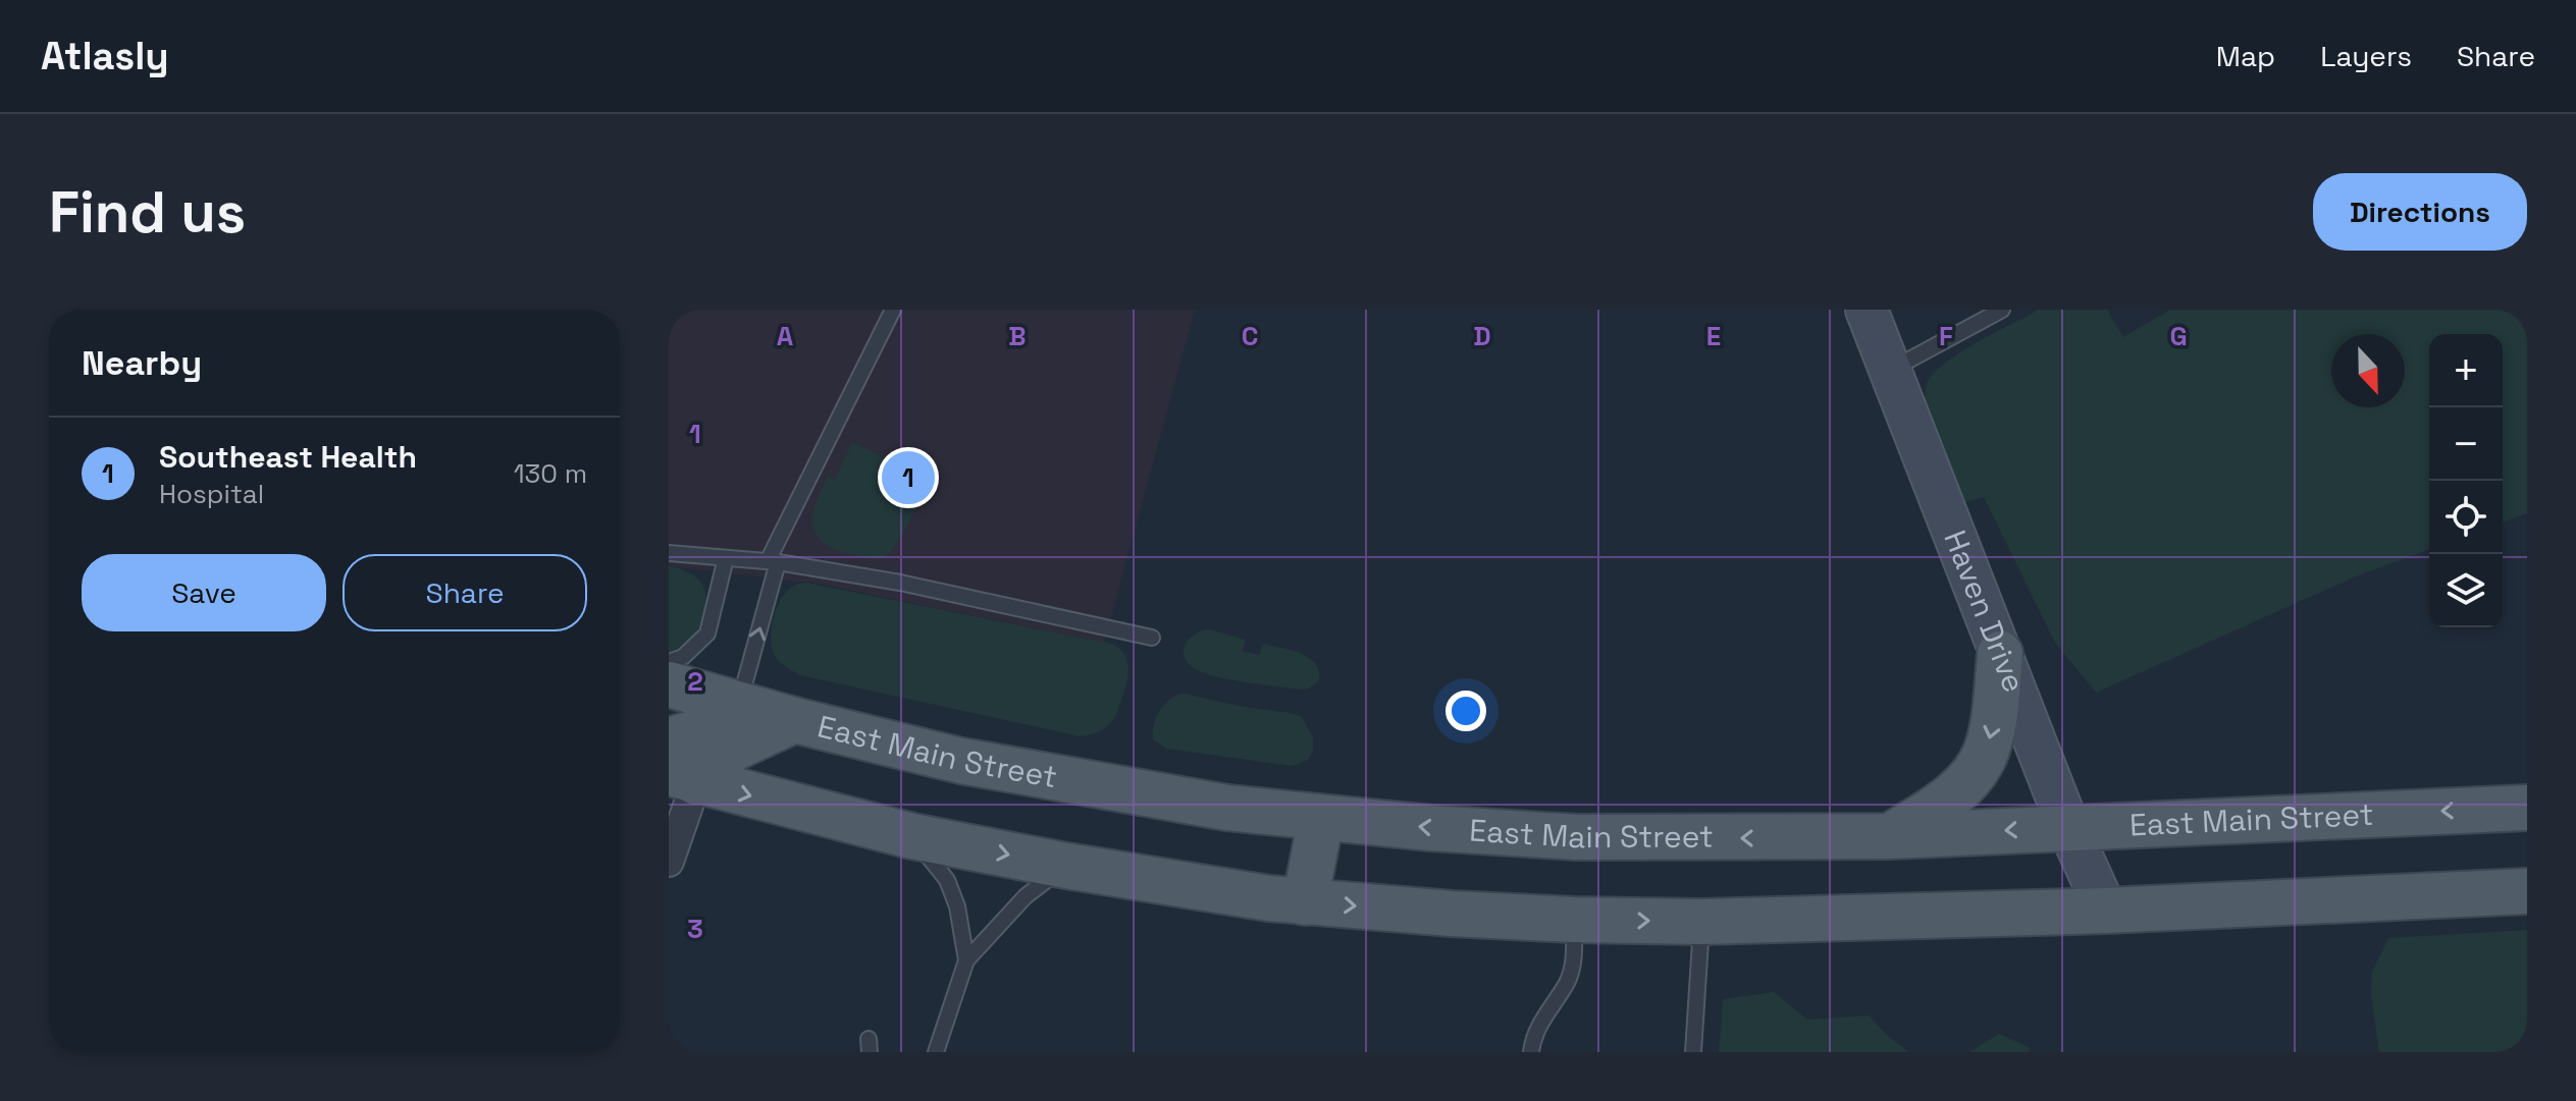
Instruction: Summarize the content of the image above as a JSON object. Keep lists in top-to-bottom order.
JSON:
{
  "streets": {
    "main road": ["East Main Street"],
    "street": ["Haven Drive"]
  },
  "crossings": [
    ["Haven Drive", "East Main Street"]
  ],
  "north": "bottom",
  "page": {
    "header": "Atlasly",
    "nav": ["Map", "Layers", "Share"],
    "buttons": [
      "Directions",
      ["Save", "Share"]
    ],
    "title": "Find us",
    "heading": "Nearby",
    "map_buttons": ["+", "−"],
    "list": [
      {
        "mark": "1",
        "name": "Southeast Health",
        "note": "Hospital",
        "value": "130 m"
      }
    ],
    "pins": "1"
  },
  "grid": {
    "columns": [
      "A",
      "B",
      "C",
      "D",
      "E",
      "F",
      "G"
    ],
    "rows": ["1", "2", "3"]
  }
}
